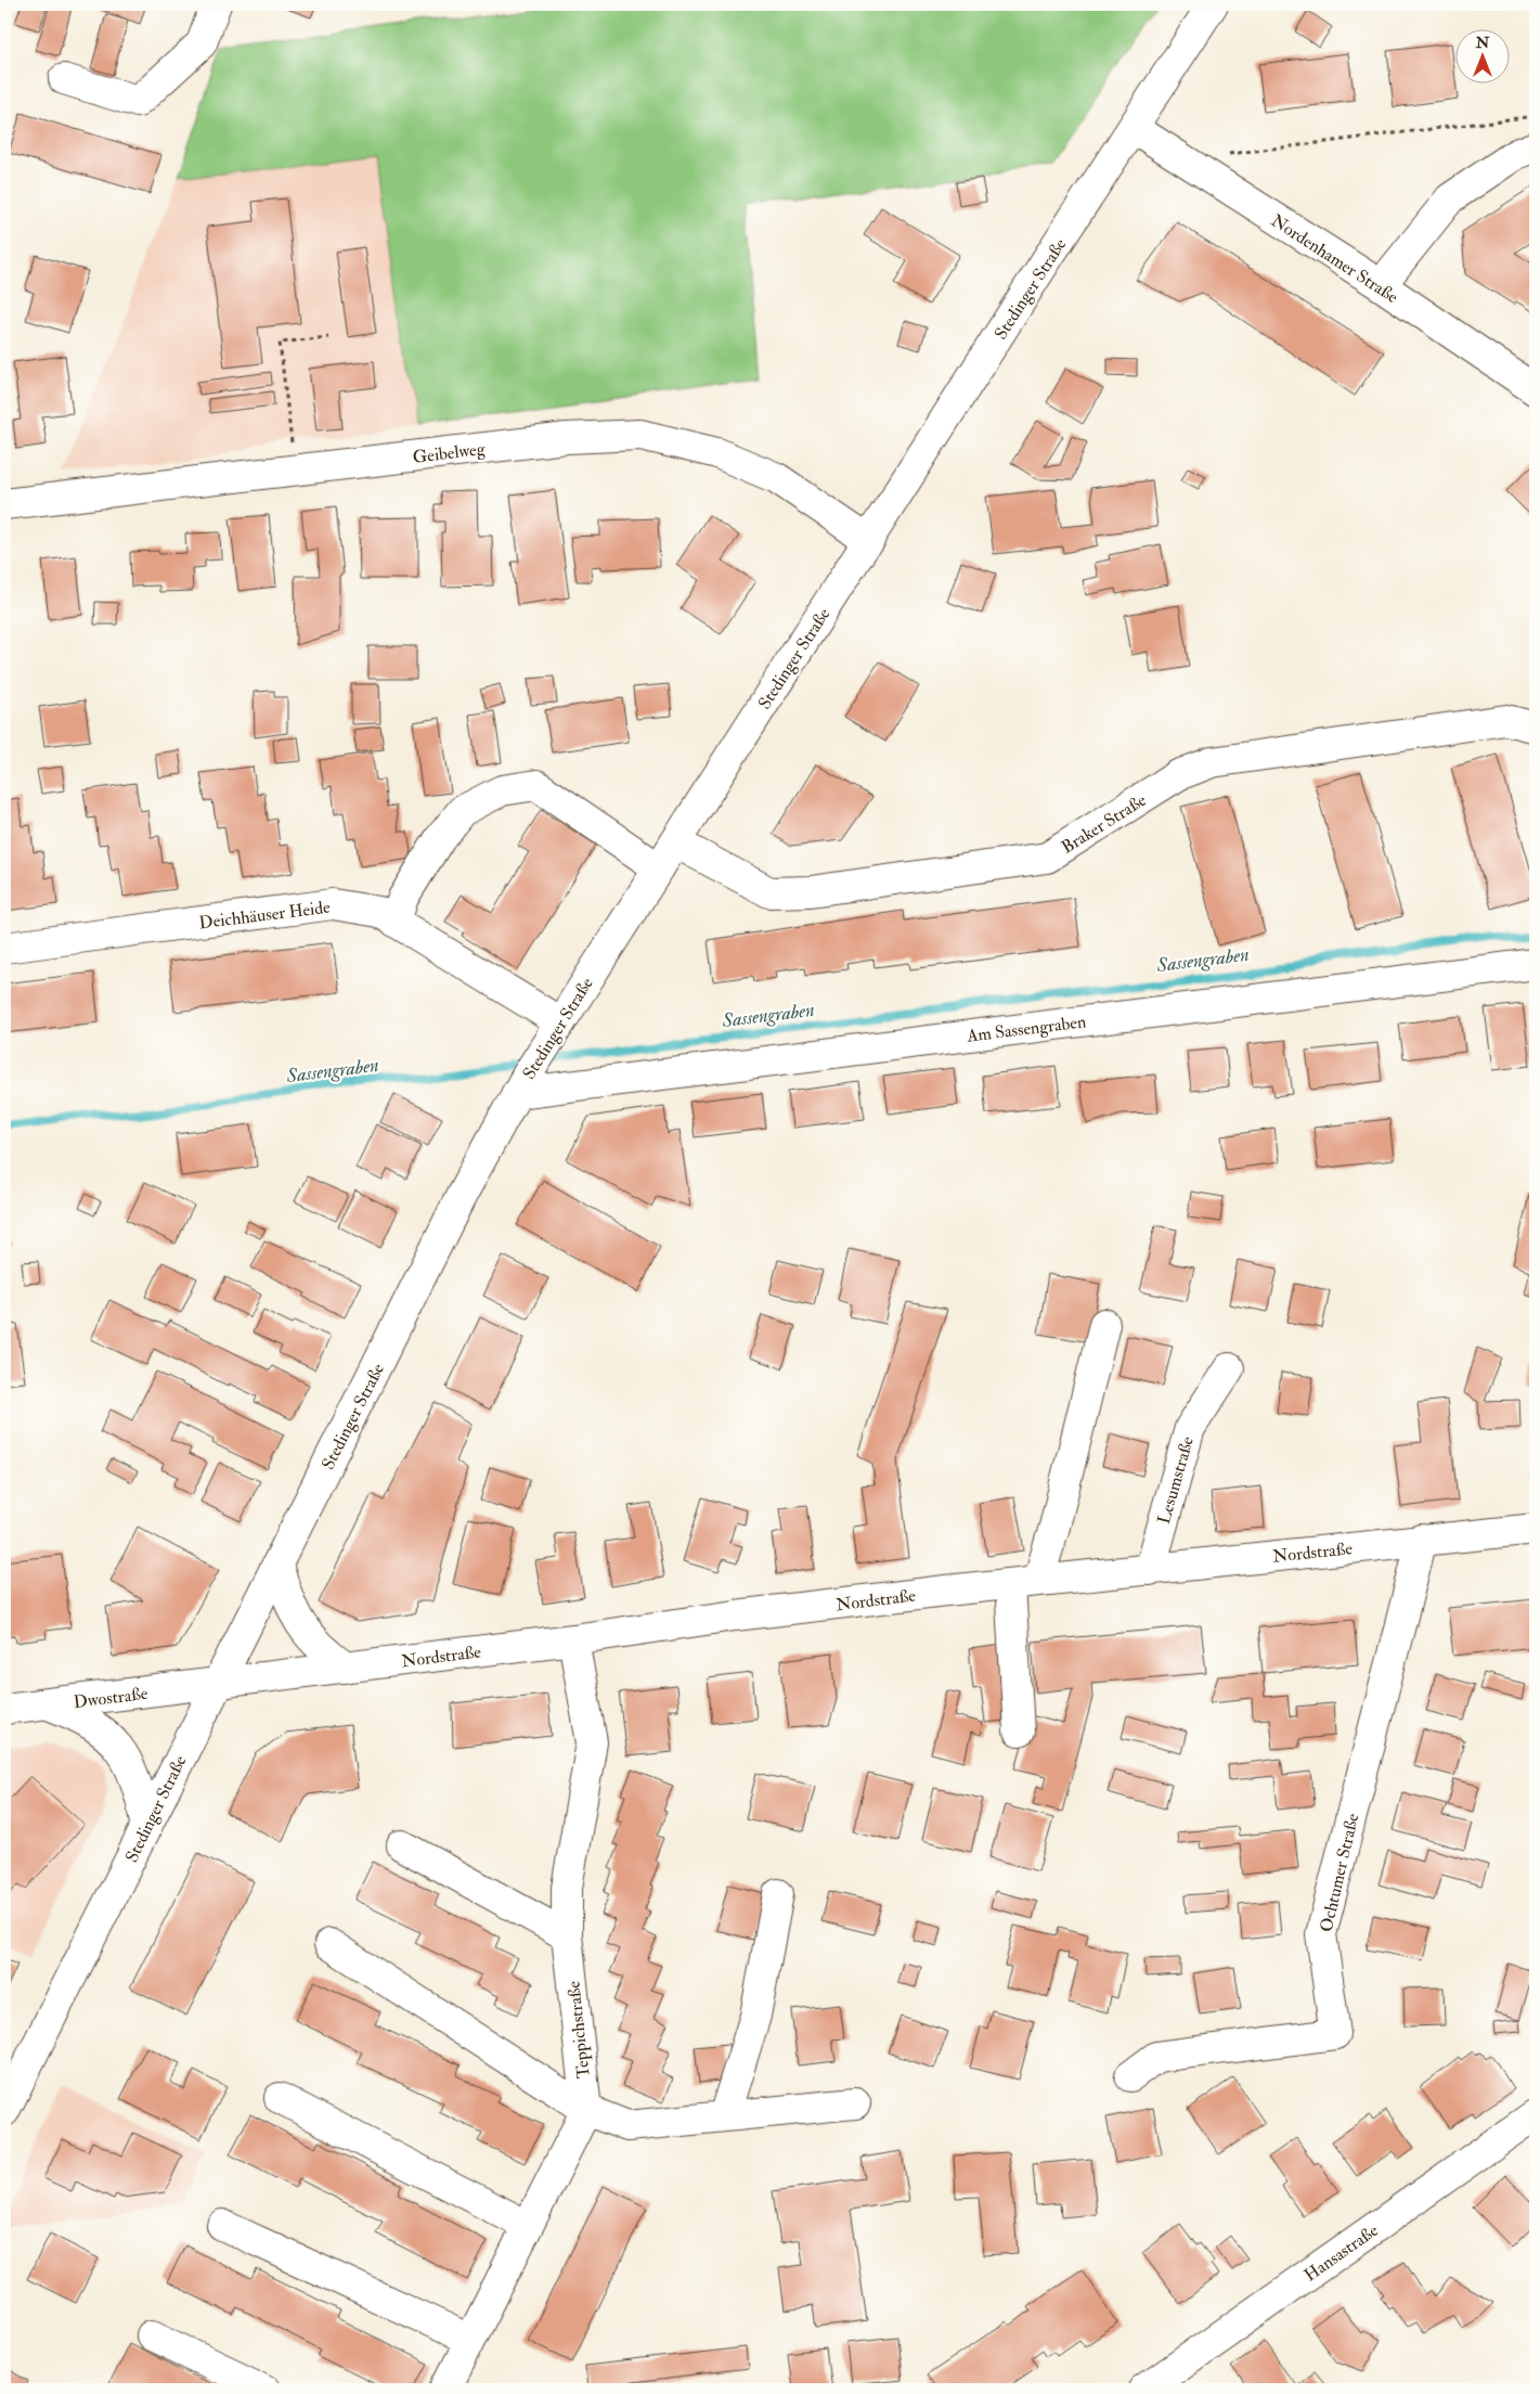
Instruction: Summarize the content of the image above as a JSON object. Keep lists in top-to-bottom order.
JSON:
{
  "streets": {
    "street": [
      "Nordenhamer Straße",
      "Stedinger Straße",
      "Geibelweg",
      "Braker Straße",
      "Deichhäuser Heide",
      "Am Sassengraben",
      "Lesumstraße",
      "Nordstraße",
      "Dwostraße",
      "Ochtumer Straße",
      "Teppichstraße",
      "Hansastraße"
    ]
  },
  "crossings": [
    ["Nordenhamer Straße", "Stedinger Straße"],
    ["Stedinger Straße", "Geibelweg"],
    ["Stedinger Straße", "Braker Straße"],
    ["Stedinger Straße", "Deichhäuser Heide"],
    ["Stedinger Straße", "Am Sassengraben"],
    ["Stedinger Straße", "Nordstraße"],
    ["Stedinger Straße", "Dwostraße"],
    ["Lesumstraße", "Nordstraße"],
    ["Nordstraße", "Dwostraße"],
    ["Nordstraße", "Ochtumer Straße"],
    ["Nordstraße", "Teppichstraße"]
  ],
  "water": ["Sassengraben"],
  "north": "top"
}
